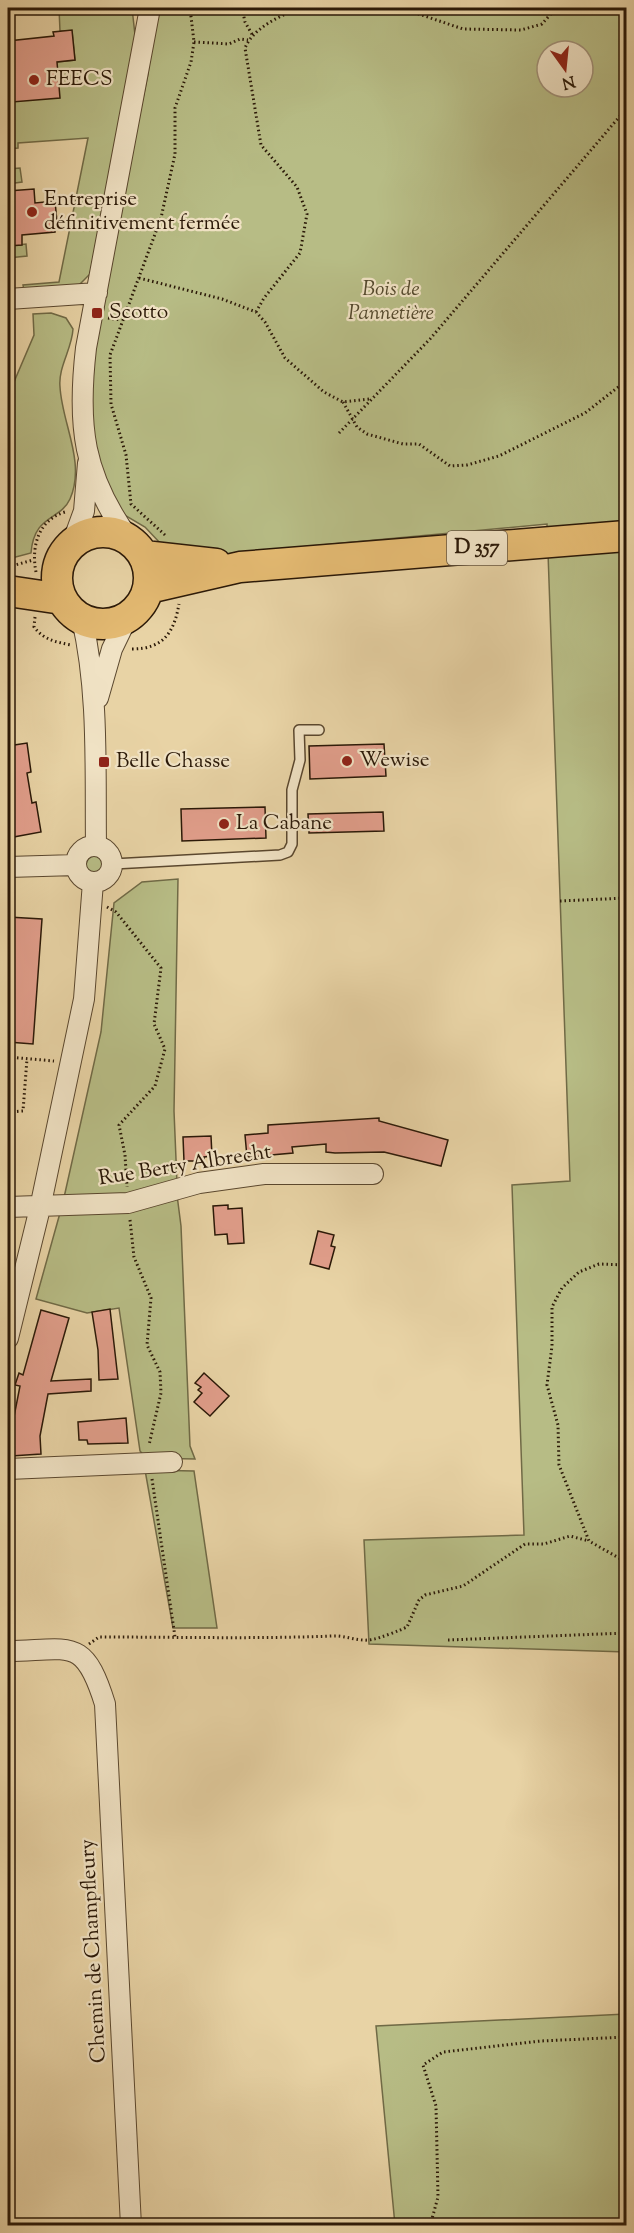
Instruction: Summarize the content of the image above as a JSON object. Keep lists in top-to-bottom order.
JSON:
{
  "streets": {
    "main road": ["D 357"],
    "street": ["Rue Berty Albrecht", "Chemin de Champfleury"]
  },
  "parks": ["Bois de Pannetière"],
  "places": {
    "other": [
      "FEECS",
      "Entreprise définitivement fermée",
      "Wewise",
      "La Cabane"
    ],
    "transit": ["Scotto", "Belle Chasse"]
  },
  "north": "bottom"
}
